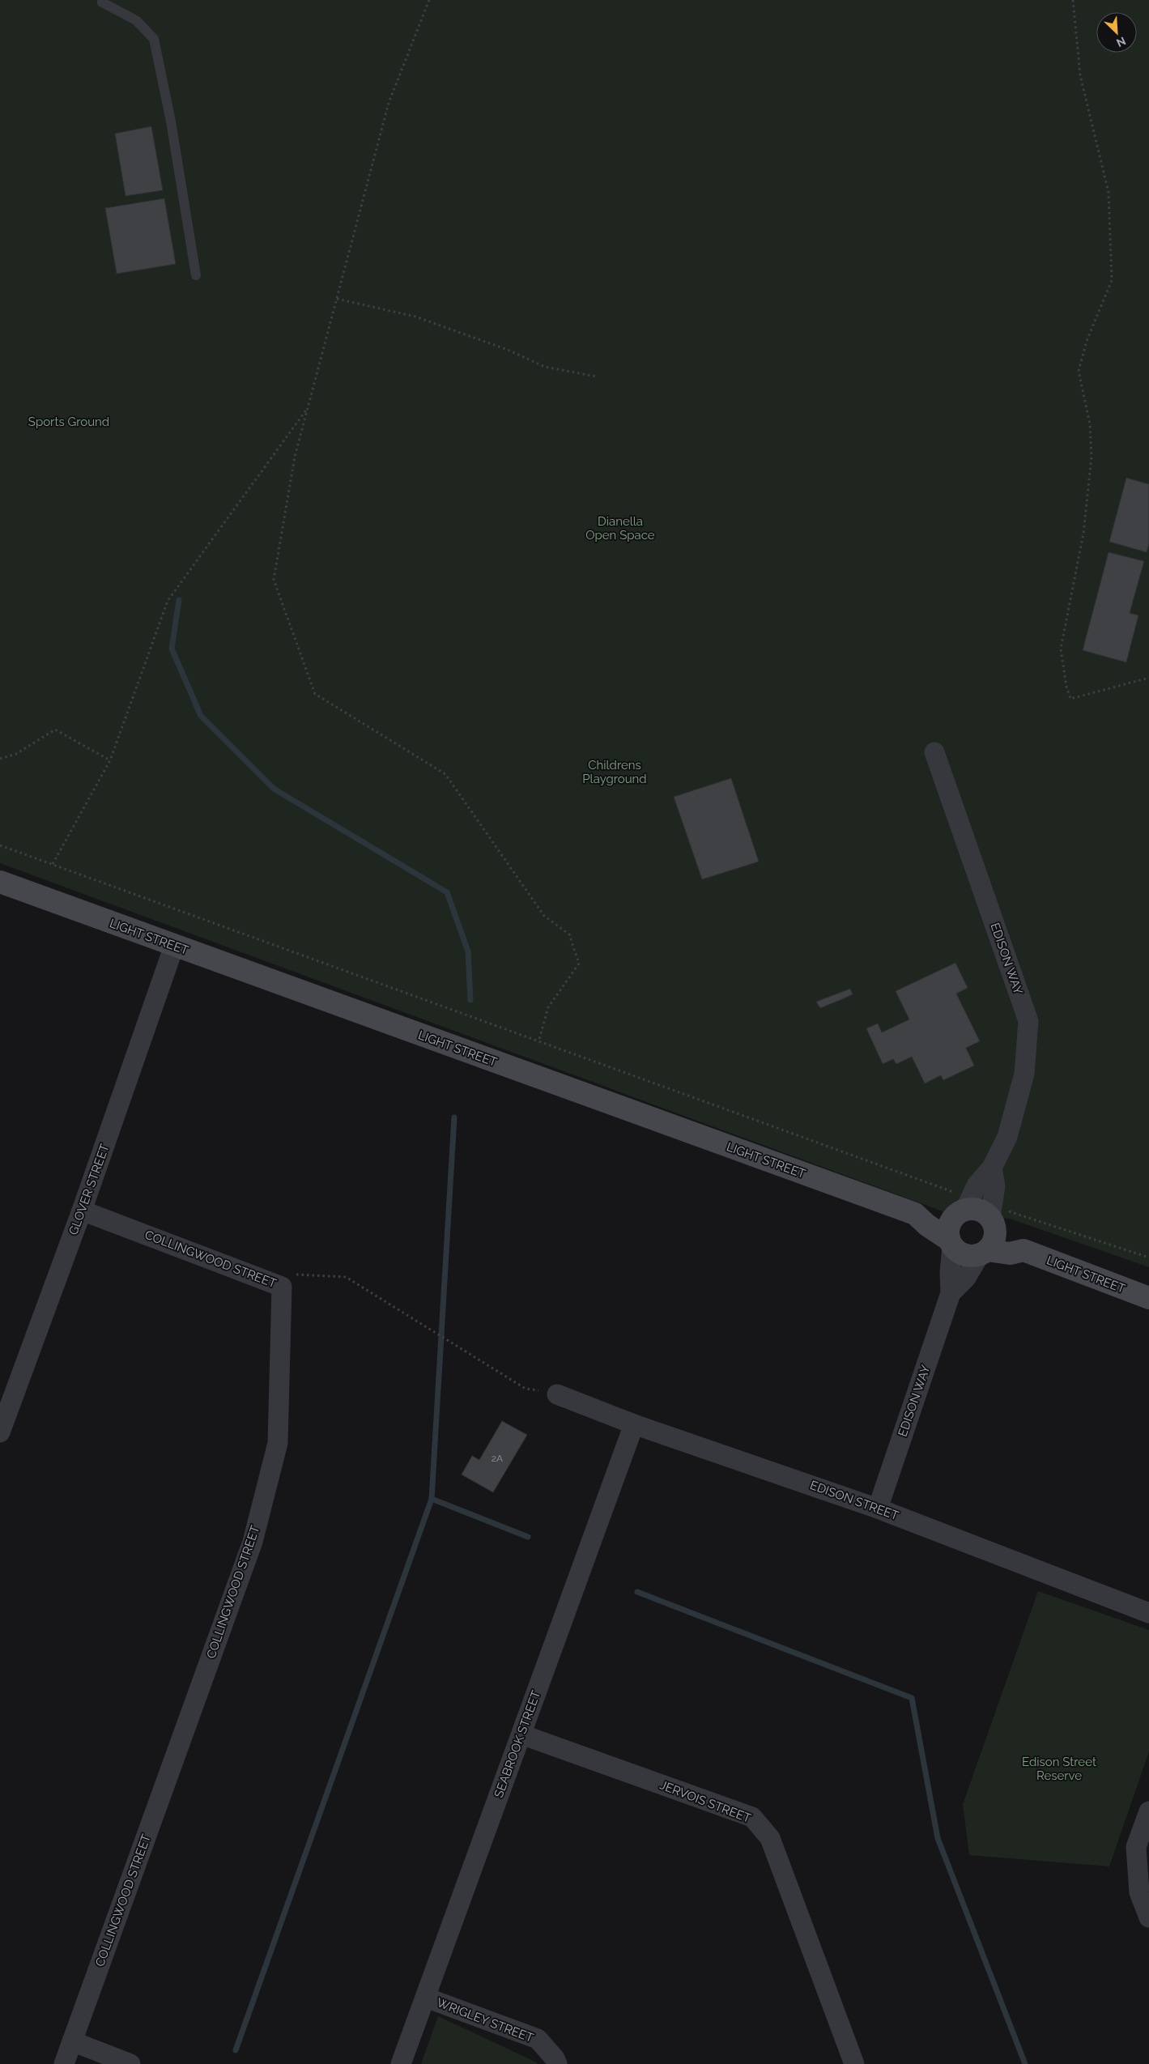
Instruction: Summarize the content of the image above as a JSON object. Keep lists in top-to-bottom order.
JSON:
{
  "streets": {
    "street": [
      "LIGHT STREET",
      "EDISON WAY",
      "GLOVER STREET",
      "COLLINGWOOD STREET",
      "EDISON STREET",
      "SEABROOK STREET",
      "JERVOIS STREET",
      "WRIGLEY STREET"
    ]
  },
  "crossings": [
    ["LIGHT STREET", "EDISON WAY"],
    ["LIGHT STREET", "GLOVER STREET"],
    ["EDISON WAY", "EDISON STREET"],
    ["GLOVER STREET", "COLLINGWOOD STREET"],
    ["EDISON STREET", "SEABROOK STREET"],
    ["SEABROOK STREET", "JERVOIS STREET"],
    ["SEABROOK STREET", "WRIGLEY STREET"]
  ],
  "parks": [
    "Sports Ground",
    "Dianella Open Space",
    "Childrens Playground",
    "Edison Street Reserve"
  ],
  "house_numbers": ["2A"],
  "north": "bottom right"
}
